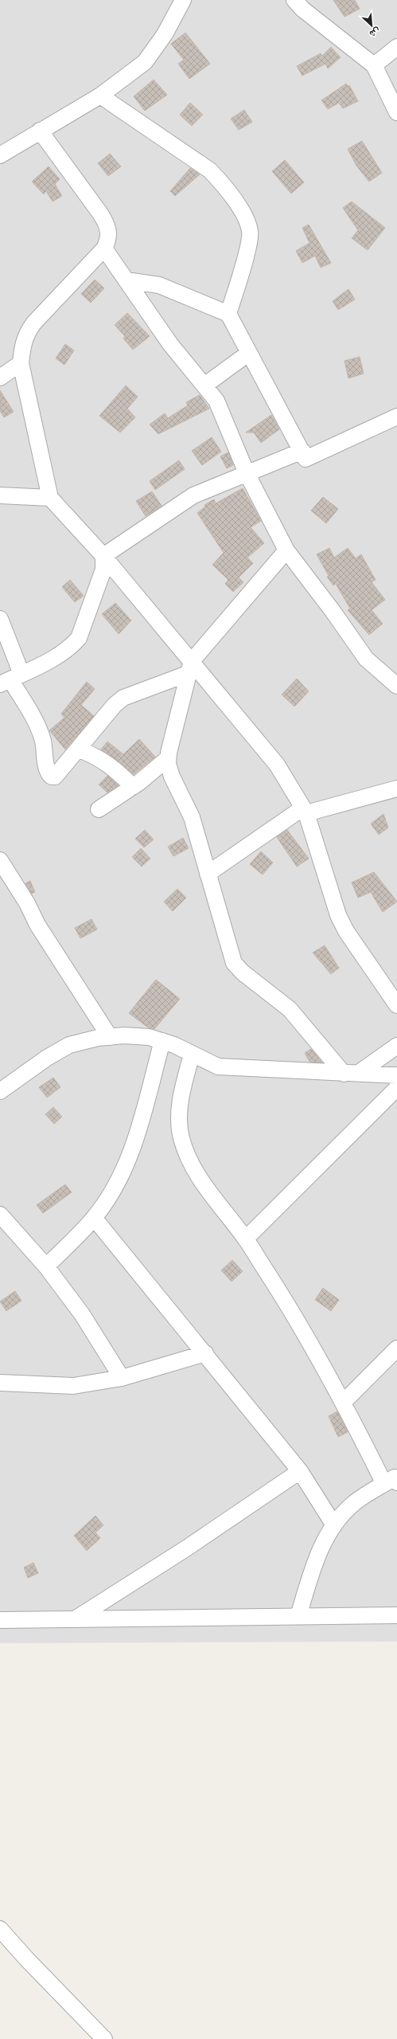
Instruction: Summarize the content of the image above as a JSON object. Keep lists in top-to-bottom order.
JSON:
{
  "north": "bottom right"
}
